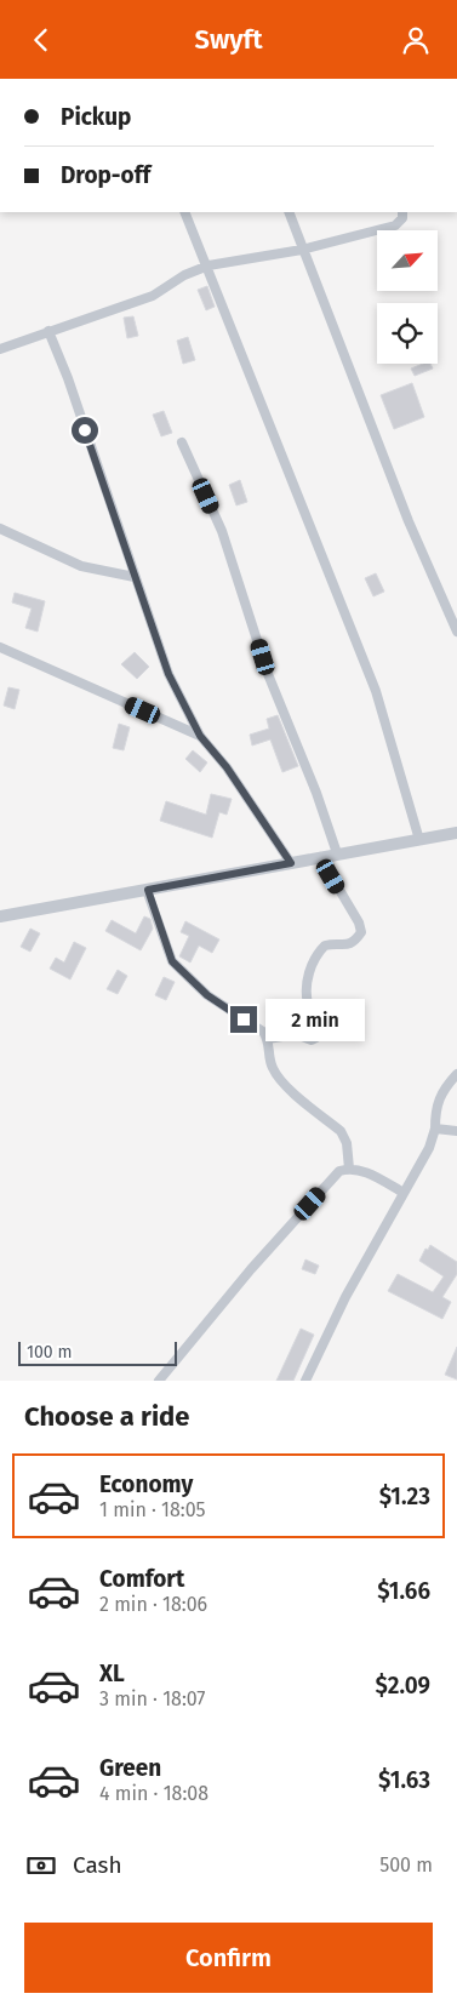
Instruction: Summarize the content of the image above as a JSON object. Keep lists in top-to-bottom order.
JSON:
{
  "scale_bar": "100 m",
  "north": "top right",
  "page": {
    "header": "Swyft",
    "banner": ["Pickup", "Drop-off"],
    "bubble": "2 min",
    "scale": "100 m",
    "heading": "Choose a ride",
    "list": [
      {
        "name": "Economy",
        "note": "1 min · 18:05",
        "value": "$1.23"
      },
      {
        "name": "Comfort",
        "note": "2 min · 18:06",
        "value": "$1.66"
      },
      {
        "name": "XL",
        "note": "3 min · 18:07",
        "value": "$2.09"
      },
      {
        "name": "Green",
        "note": "4 min · 18:08",
        "value": "$1.63"
      }
    ],
    "pay": ["Cash", "500 m"],
    "buttons": "Confirm"
  }
}
